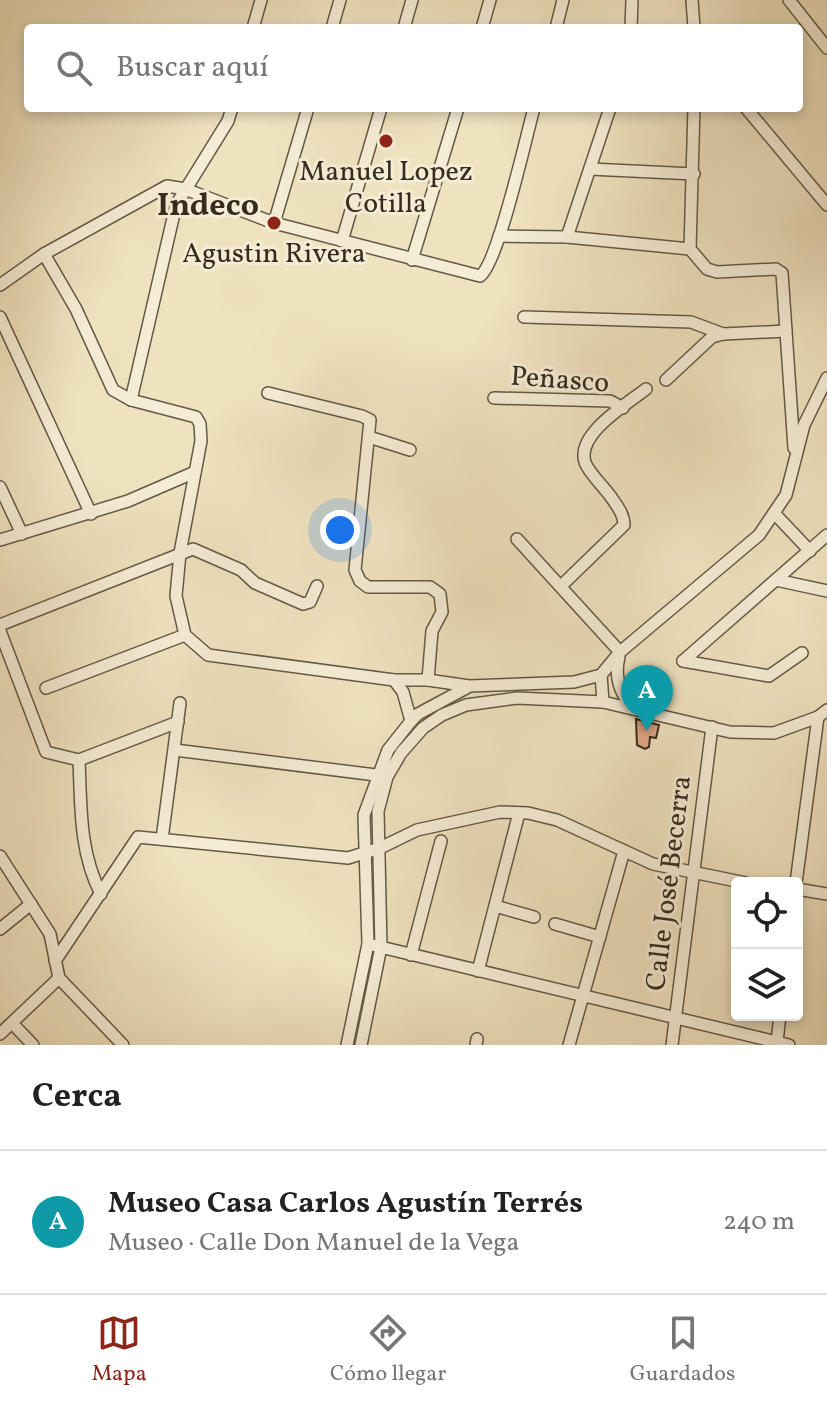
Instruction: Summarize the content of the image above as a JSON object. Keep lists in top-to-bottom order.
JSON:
{
  "streets": {
    "street": ["Peñasco", "Calle José Becerra"]
  },
  "districts": ["Indeco"],
  "places": ["Manuel Lopez Cotilla", "Agustin Rivera"],
  "page": {
    "search": "Buscar aquí",
    "pins": "A",
    "heading": "Cerca",
    "list": [
      {
        "mark": "A",
        "name": "Museo Casa Carlos Agustín Terrés",
        "note": "Museo · Calle Don Manuel de la Vega",
        "value": "240 m"
      }
    ],
    "nav": ["Mapa", "Cómo llegar", "Guardados"]
  }
}
